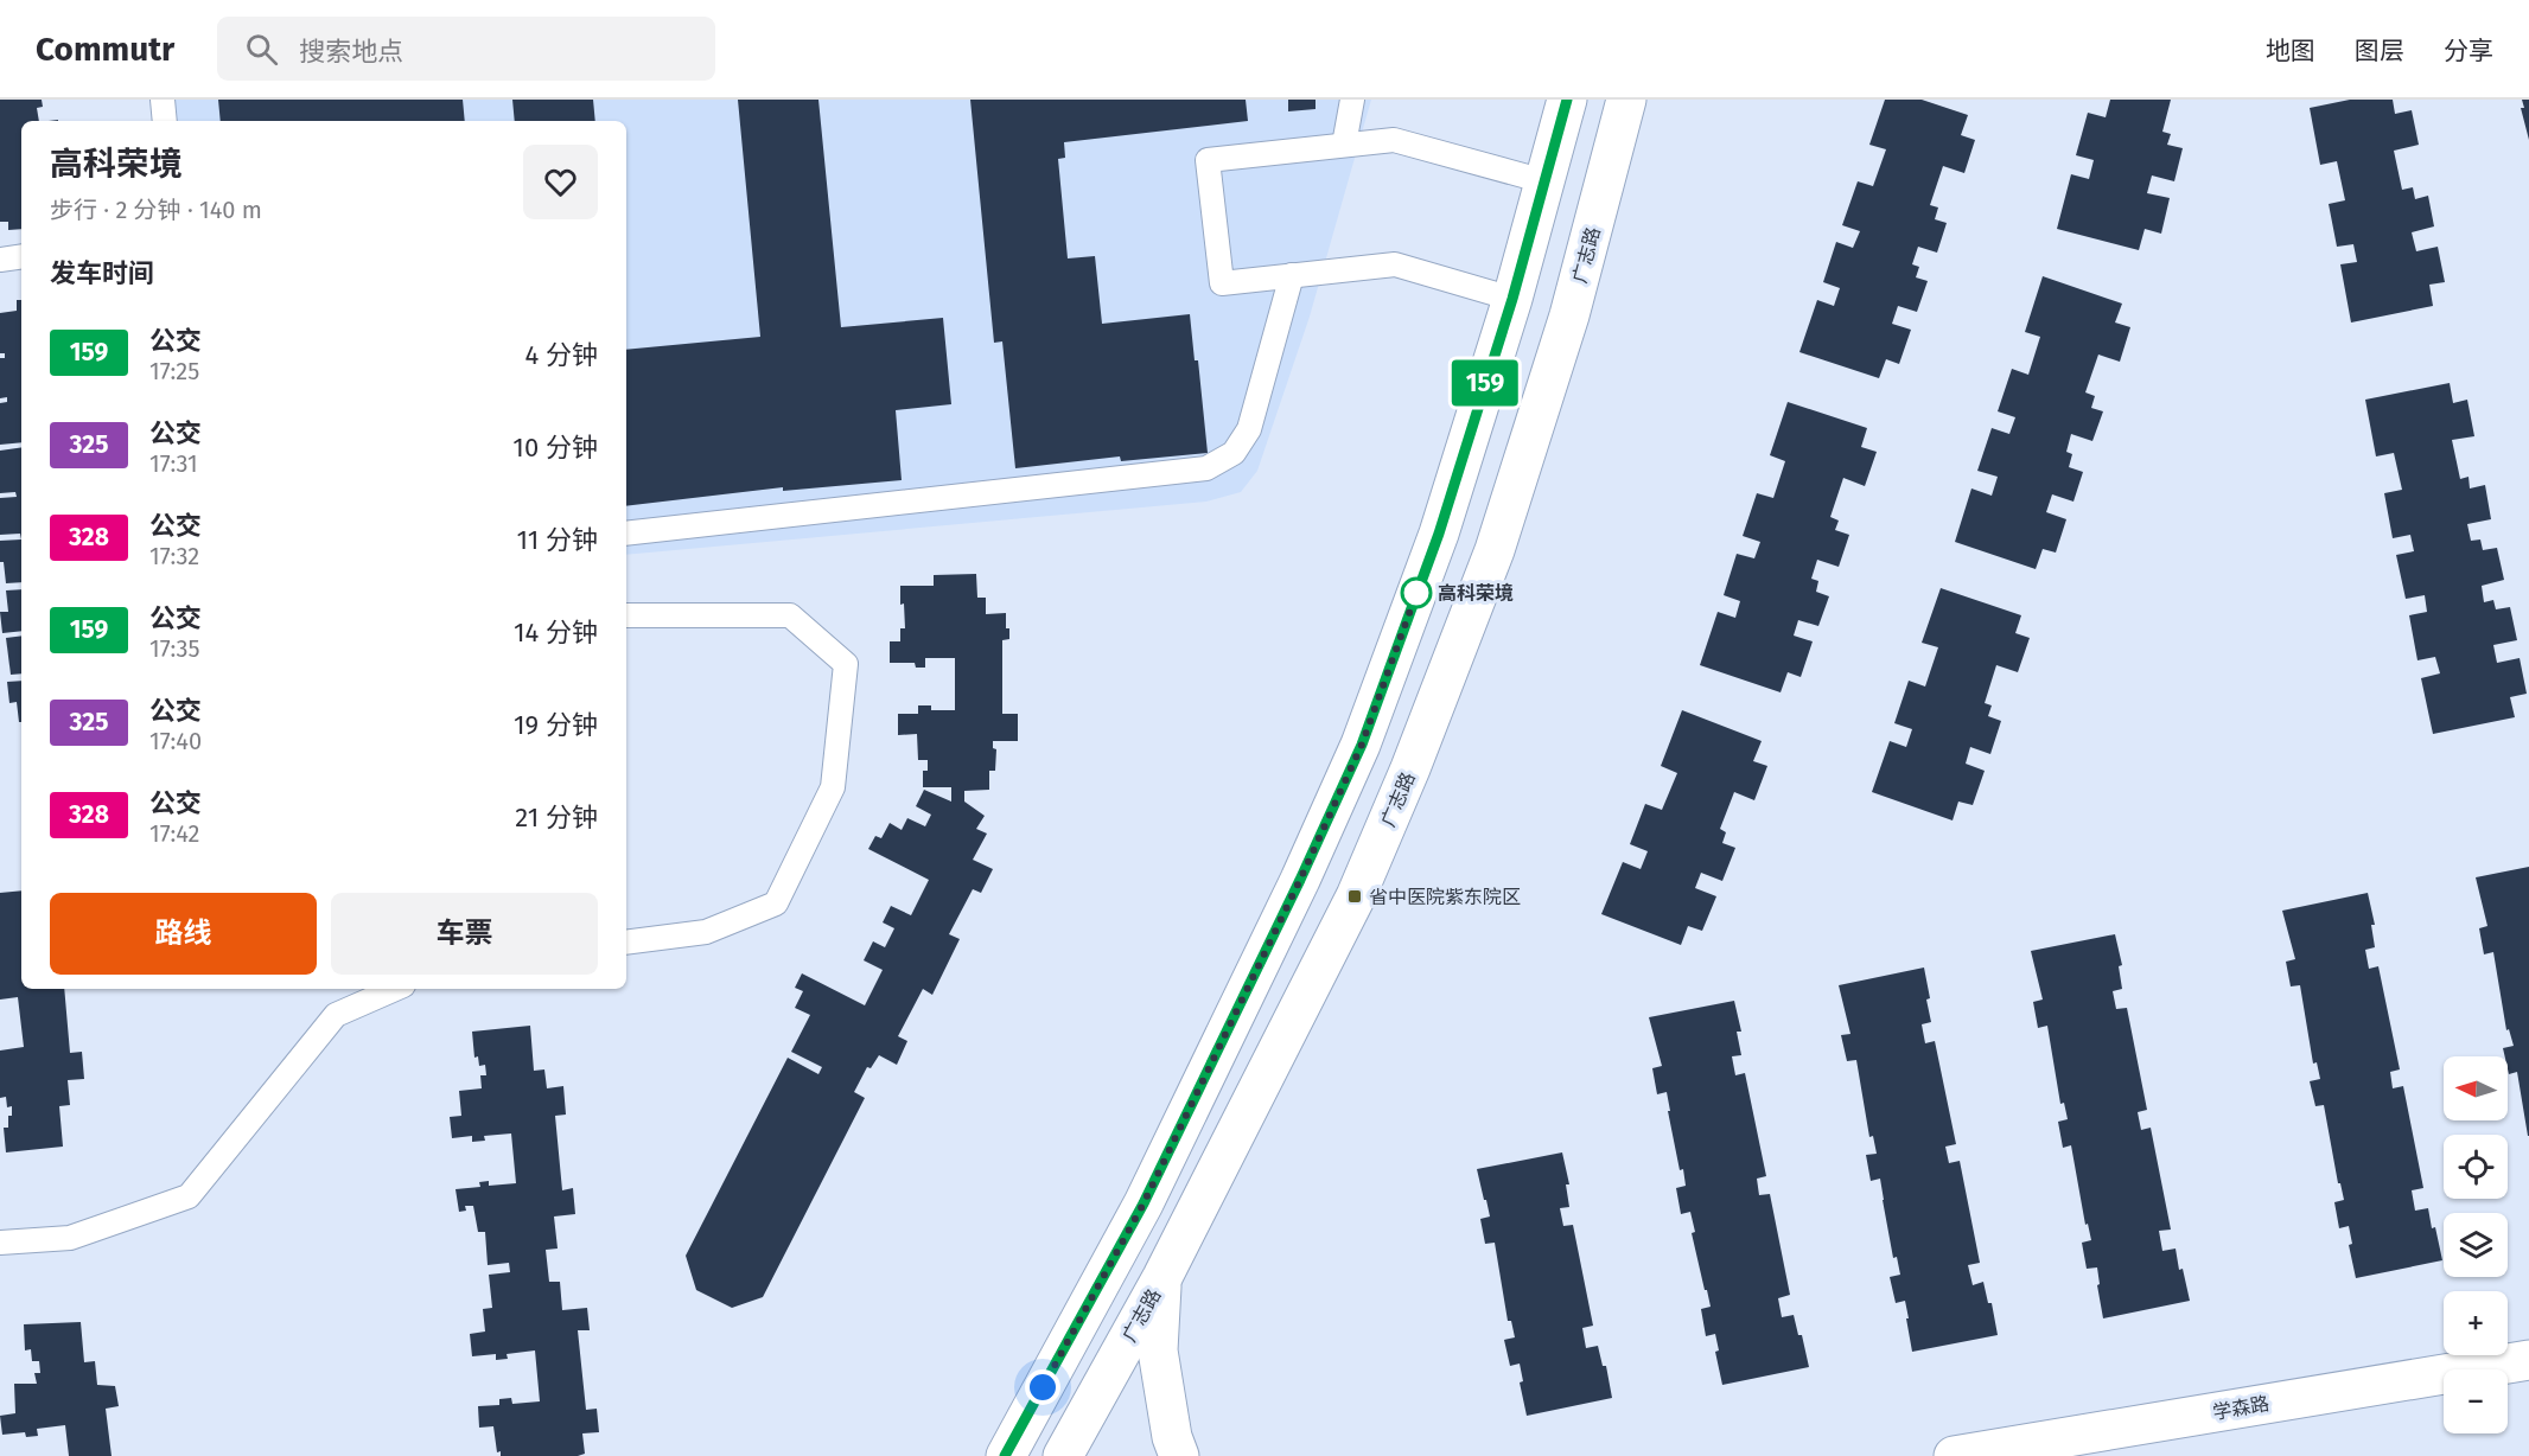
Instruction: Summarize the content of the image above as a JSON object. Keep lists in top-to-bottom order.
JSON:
{
  "streets": {
    "street": ["广志路", "学森路"]
  },
  "places": {
    "other": ["高科荣境"],
    "transit": ["省中医院紫东院区"]
  },
  "lines": ["bus line 159"],
  "north": "left",
  "page": {
    "header": "Commutr",
    "search": "搜索地点",
    "nav": ["地图", "图层", "分享"],
    "on_map": "159",
    "heading": [
      ["高科荣境", "步行 · 2 分钟 · 140 m"],
      "发车时间"
    ],
    "list": [
      {
        "mark": "159",
        "name": "公交",
        "note": "17:25",
        "value": "4 分钟"
      },
      {
        "mark": "325",
        "name": "公交",
        "note": "17:31",
        "value": "10 分钟"
      },
      {
        "mark": "328",
        "name": "公交",
        "note": "17:32",
        "value": "11 分钟"
      },
      {
        "mark": "159",
        "name": "公交",
        "note": "17:35",
        "value": "14 分钟"
      },
      {
        "mark": "325",
        "name": "公交",
        "note": "17:40",
        "value": "19 分钟"
      },
      {
        "mark": "328",
        "name": "公交",
        "note": "17:42",
        "value": "21 分钟"
      }
    ],
    "buttons": ["路线", "车票"],
    "map_buttons": ["+", "−"]
  }
}
